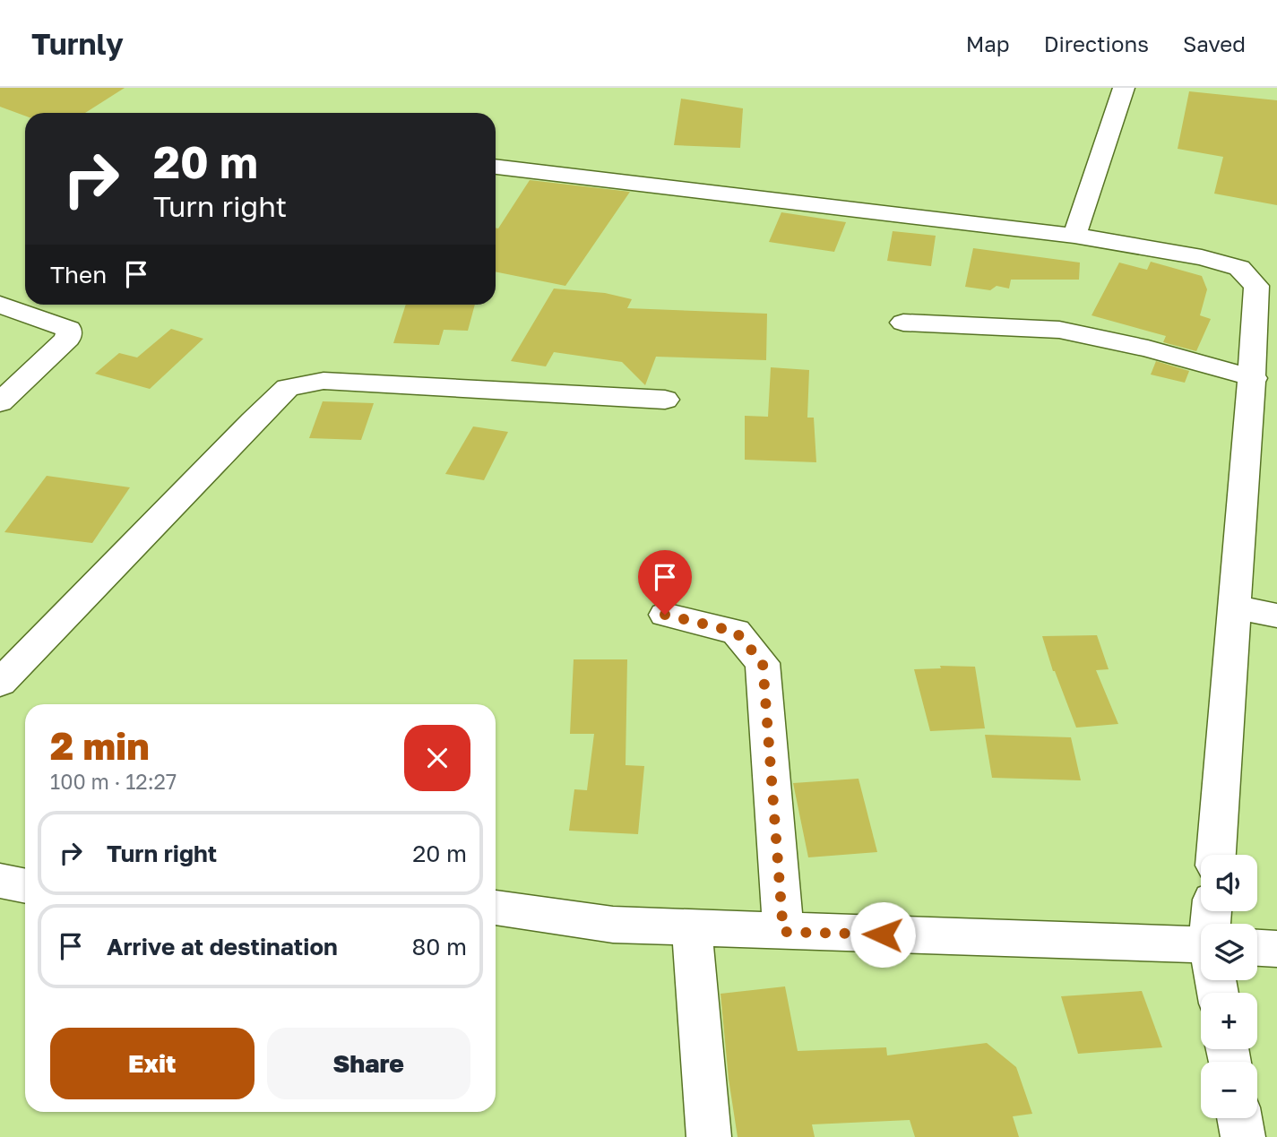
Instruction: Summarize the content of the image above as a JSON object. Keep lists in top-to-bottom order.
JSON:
{
  "page": {
    "header": "Turnly",
    "nav": ["Map", "Directions", "Saved"],
    "turn": ["20 m", "Turn right"],
    "then": "Then",
    "heading": ["2 min", "100 m · 12:27"],
    "list": [
      {
        "name": "Turn right",
        "value": "20 m"
      },
      {
        "name": "Arrive at destination",
        "value": "80 m"
      }
    ],
    "map_buttons": ["+", "−"],
    "buttons": ["Exit", "Share"]
  }
}
